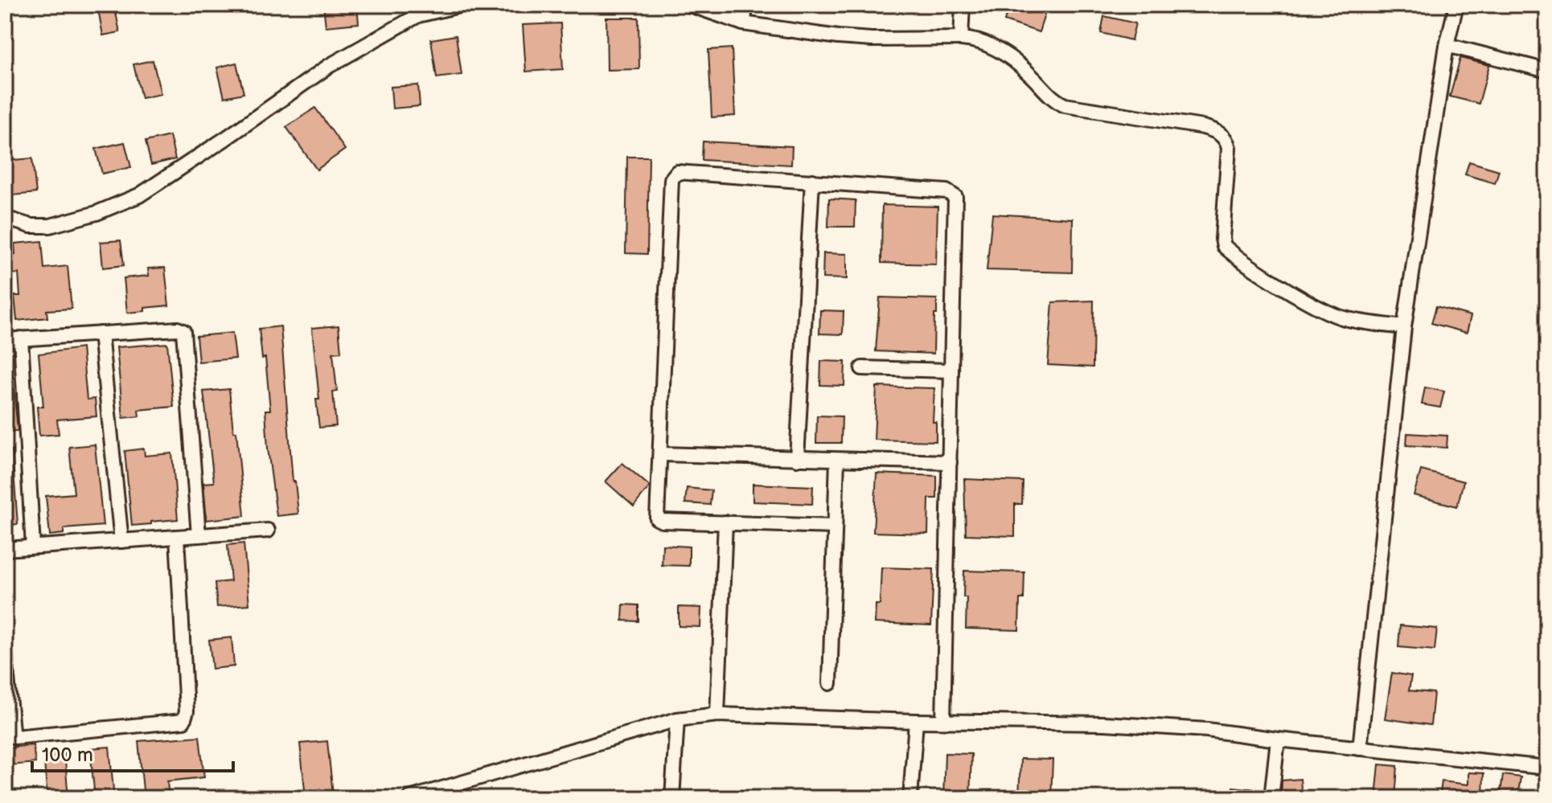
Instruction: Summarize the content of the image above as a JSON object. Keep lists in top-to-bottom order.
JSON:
{
  "scale_bar": "100 m"
}
